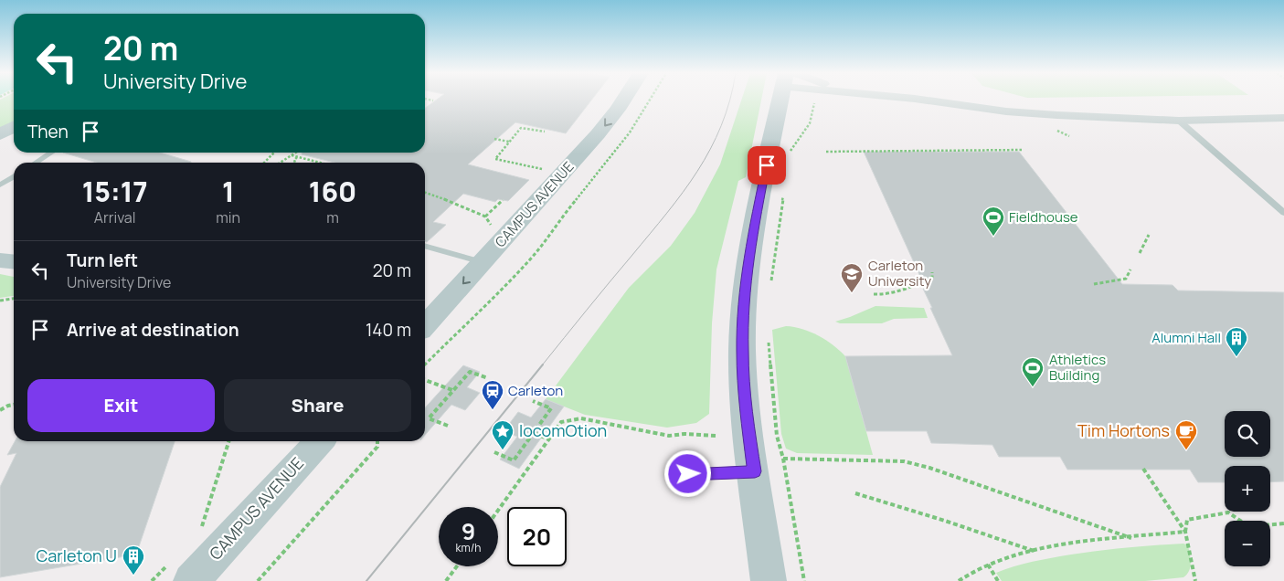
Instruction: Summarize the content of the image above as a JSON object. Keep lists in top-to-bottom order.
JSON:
{
  "streets": {
    "street": ["CAMPUS AVENUE"]
  },
  "one_way": ["CAMPUS AVENUE"],
  "places": {
    "sports": ["Fieldhouse", "Athletics Building"],
    "school or university": ["Carleton University"],
    "building": ["Alumni Hall", "Carleton U"],
    "station": ["Carleton"],
    "place": ["locomOtion"],
    "cafe": ["Tim Hortons"]
  },
  "page": {
    "turn": ["20 m", "University Drive"],
    "then": "Then",
    "eta": [
      "15:17",
      "Arrival",
      "1",
      "min",
      "160",
      "m"
    ],
    "list": [
      {
        "name": "Turn left",
        "note": "University Drive",
        "value": "20 m"
      },
      {
        "name": "Arrive at destination",
        "value": "140 m"
      }
    ],
    "buttons": ["Exit", "Share"],
    "map_buttons": ["+", "−"],
    "speed": "9 km/h",
    "limit": "20"
  }
}
